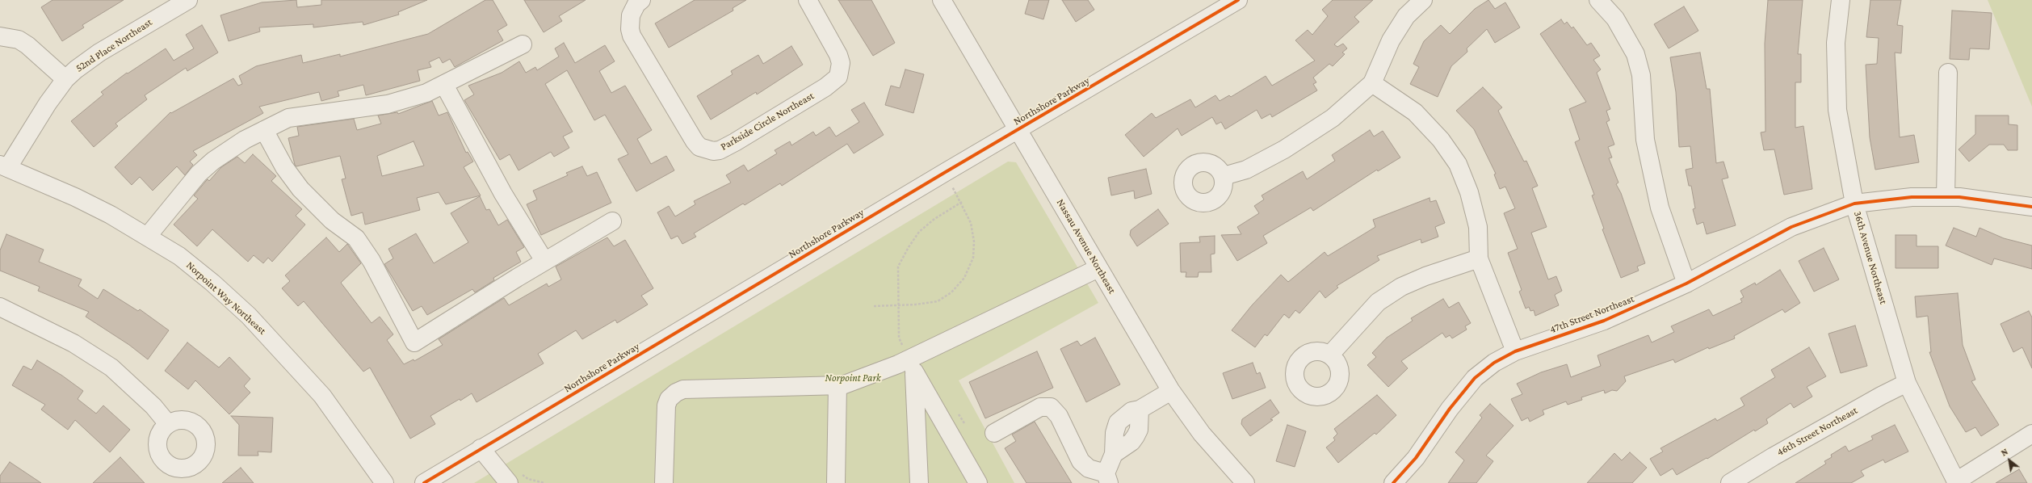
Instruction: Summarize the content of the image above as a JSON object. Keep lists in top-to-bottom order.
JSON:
{
  "streets": {
    "street": [
      "52nd Place Northeast",
      "Northshore Parkway",
      "Parkside Circle Northeast",
      "Nassau Avenue Northeast",
      "36th Avenue Northeast",
      "Norpoint Way Northeast",
      "47th Street Northeast",
      "46th Street Northeast"
    ]
  },
  "crossings": [
    ["52nd Place Northeast", "Norpoint Way Northeast"],
    ["Northshore Parkway", "Nassau Avenue Northeast"],
    ["36th Avenue Northeast", "47th Street Northeast"],
    ["36th Avenue Northeast", "46th Street Northeast"]
  ],
  "parks": ["Norpoint Park"],
  "north": "top left"
}
